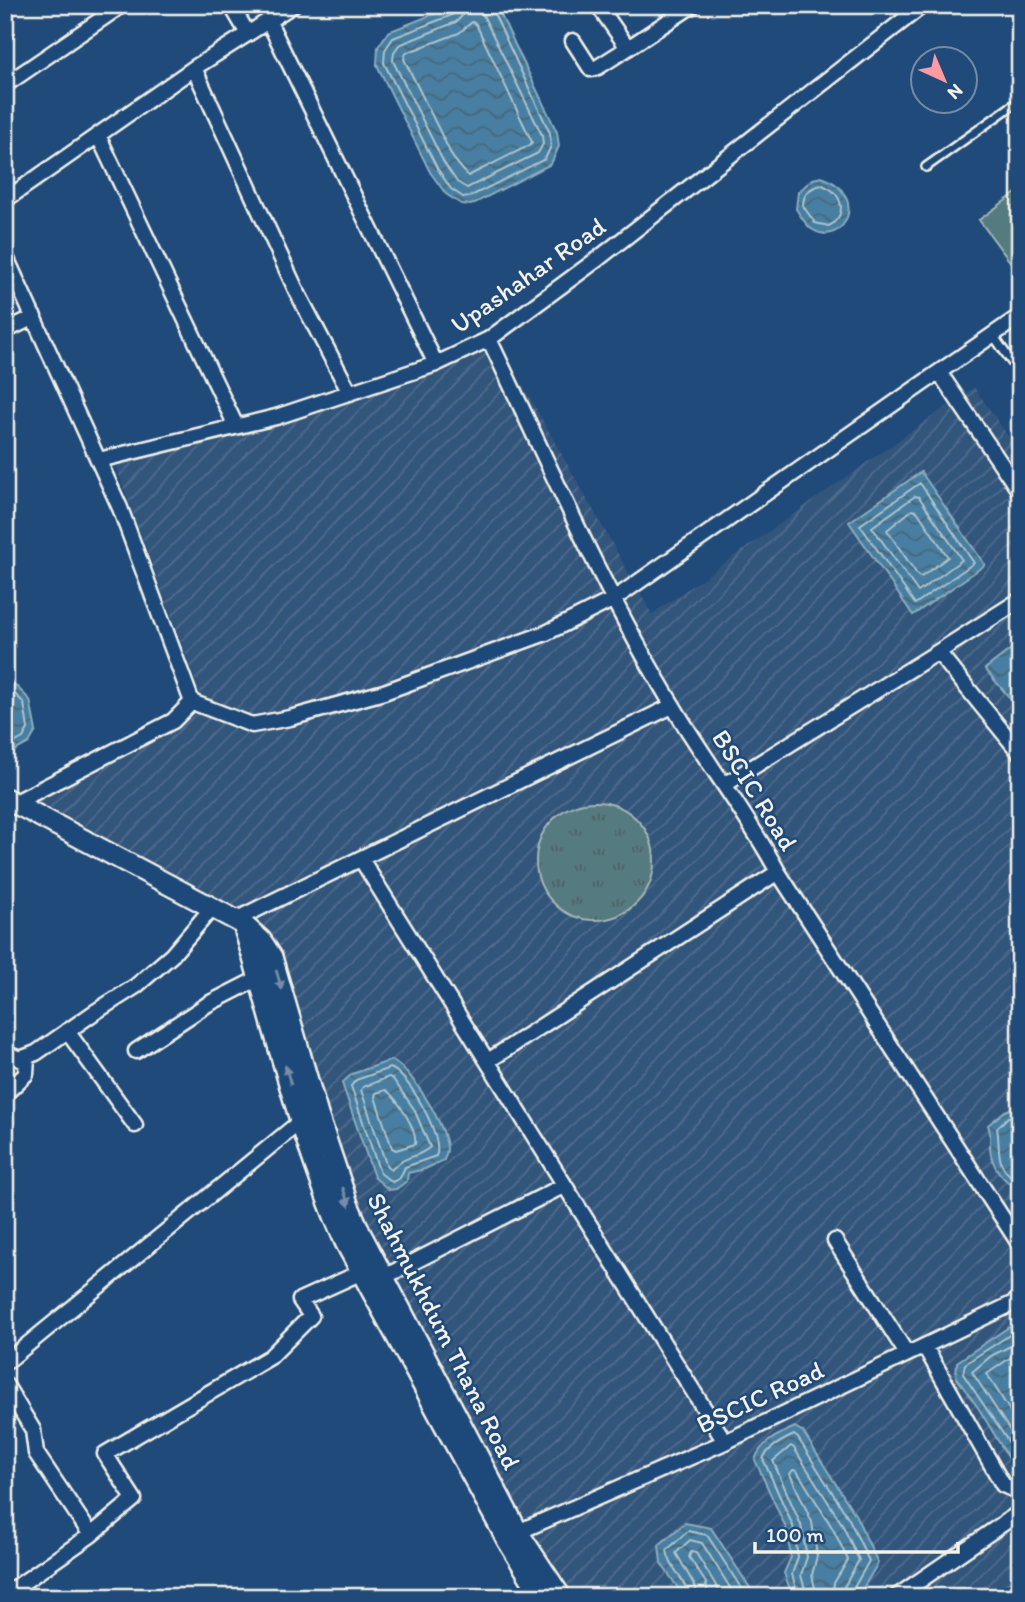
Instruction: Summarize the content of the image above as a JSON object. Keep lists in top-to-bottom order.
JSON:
{
  "streets": {
    "main road": ["Shahmukhdum Thana Road"],
    "street": ["Upashahar Road", "BSCIC Road"]
  },
  "crossings": [
    ["Upashahar Road", "BSCIC Road"],
    ["BSCIC Road", "Shahmukhdum Thana Road"]
  ],
  "scale_bar": "100 m",
  "north": "bottom right"
}
